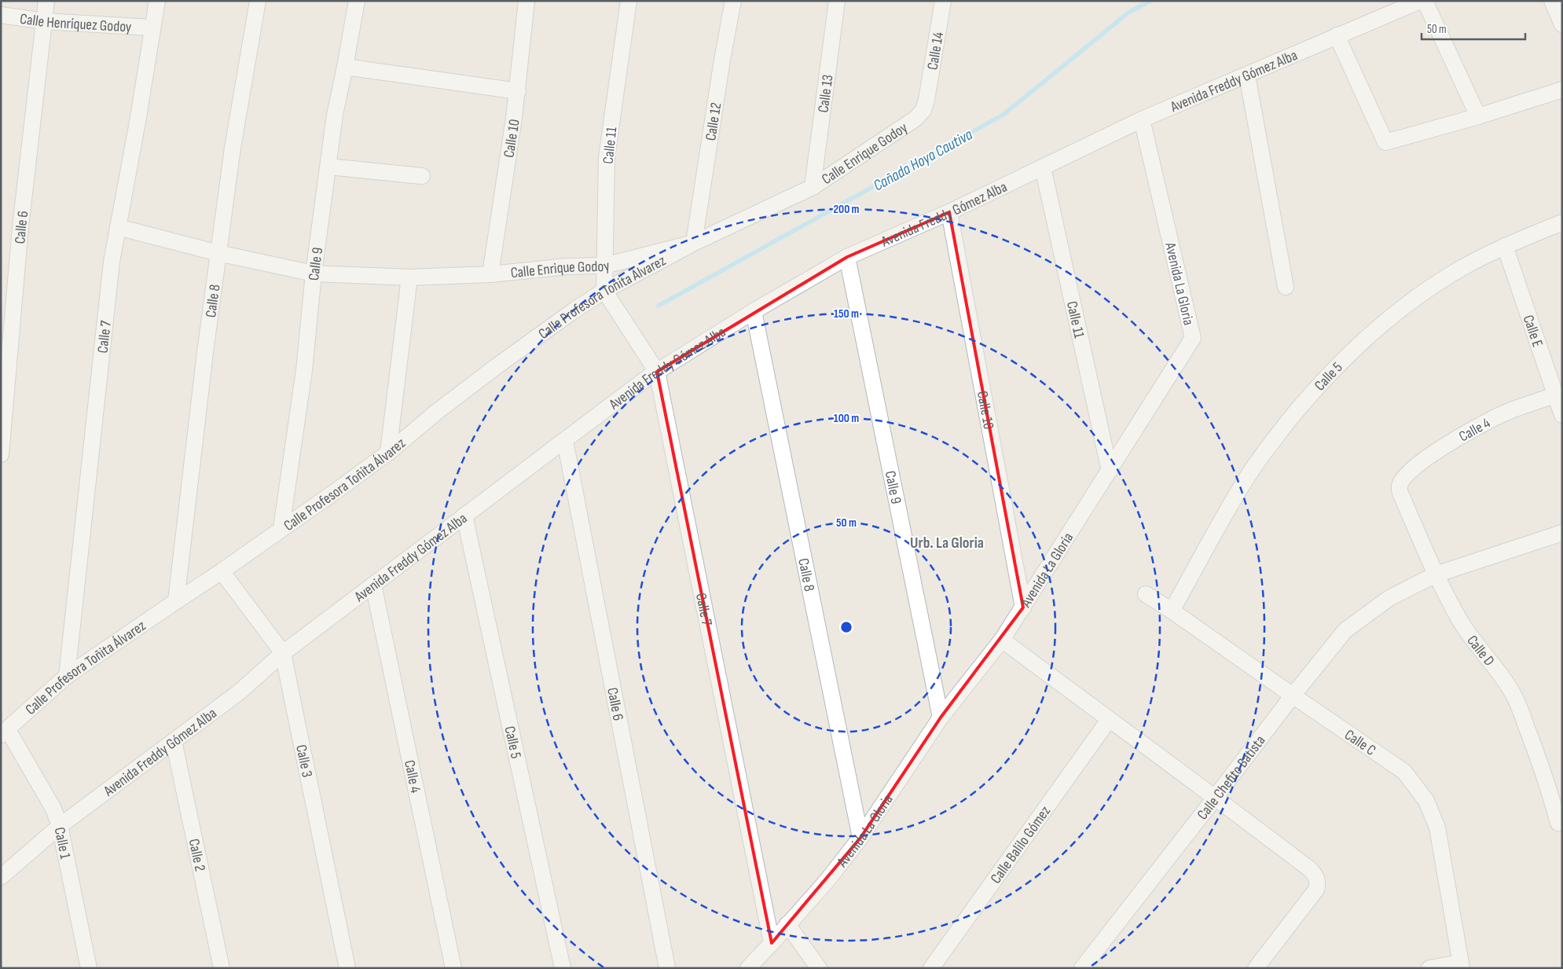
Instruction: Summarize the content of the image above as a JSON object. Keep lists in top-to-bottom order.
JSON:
{
  "streets": {
    "street": [
      "Calle Henríquez Godoy",
      "Calle 14",
      "Avenida Freddy Gómez Alba",
      "Calle 13",
      "Calle 12",
      "Calle 10",
      "Calle 11",
      "Calle Enrique Godoy",
      "Calle 6",
      "Calle 9",
      "Avenida La Gloria",
      "Calle Profesora Toñita Álvarez",
      "Calle 8",
      "Calle E",
      "Calle 7",
      "Calle 5",
      "Calle 4",
      "Calle D",
      "Calle C",
      "Calle 3",
      "Calle Chefito Batista",
      "Calle 1",
      "Calle Balilo Gómez",
      "Calle 2"
    ]
  },
  "crossings": [
    ["Calle Henríquez Godoy", "Calle 6"],
    ["Calle Henríquez Godoy", "Calle 7"],
    ["Calle 14", "Calle Enrique Godoy"],
    ["Avenida Freddy Gómez Alba", "Calle 10"],
    ["Avenida Freddy Gómez Alba", "Calle 11"],
    ["Avenida Freddy Gómez Alba", "Calle 6"],
    ["Avenida Freddy Gómez Alba", "Calle 9"],
    ["Avenida Freddy Gómez Alba", "Avenida La Gloria"],
    ["Avenida Freddy Gómez Alba", "Calle 8"],
    ["Avenida Freddy Gómez Alba", "Calle 7"],
    ["Avenida Freddy Gómez Alba", "Calle 5"],
    ["Avenida Freddy Gómez Alba", "Calle 4"],
    ["Avenida Freddy Gómez Alba", "Calle 3"],
    ["Avenida Freddy Gómez Alba", "Calle 1"],
    ["Avenida Freddy Gómez Alba", "Calle 2"],
    ["Calle 13", "Calle Enrique Godoy"],
    ["Calle 12", "Calle Enrique Godoy"],
    ["Calle 12", "Calle Profesora Toñita Álvarez"],
    ["Calle 10", "Calle Enrique Godoy"],
    ["Calle 10", "Avenida La Gloria"],
    ["Calle 11", "Calle Enrique Godoy"],
    ["Calle 11", "Avenida La Gloria"],
    ["Calle 11", "Calle Profesora Toñita Álvarez"],
    ["Calle 11", "Calle 7"],
    ["Calle Enrique Godoy", "Calle 9"],
    ["Calle Enrique Godoy", "Calle Profesora Toñita Álvarez"],
    ["Calle Enrique Godoy", "Calle 8"],
    ["Calle Enrique Godoy", "Calle 7"],
    ["Calle 9", "Avenida La Gloria"],
    ["Calle 9", "Calle Profesora Toñita Álvarez"],
    ["Avenida La Gloria", "Calle 8"],
    ["Avenida La Gloria", "Calle 7"],
    ["Calle Profesora Toñita Álvarez", "Calle 8"],
    ["Calle Profesora Toñita Álvarez", "Calle 7"],
    ["Calle Profesora Toñita Álvarez", "Calle 3"],
    ["Calle Profesora Toñita Álvarez", "Calle 1"],
    ["Calle E", "Calle 5"],
    ["Calle E", "Calle 4"],
    ["Calle 5", "Calle C"],
    ["Calle 4", "Calle D"],
    ["Calle D", "Calle Chefito Batista"],
    ["Calle C", "Calle Chefito Batista"]
  ],
  "districts": ["Urb. La Gloria"],
  "water": ["Cañada Hoya Cautiva"],
  "scale_bar": "50 m",
  "rings": [
    "200 m",
    "150 m",
    "100 m",
    "50 m"
  ]
}
